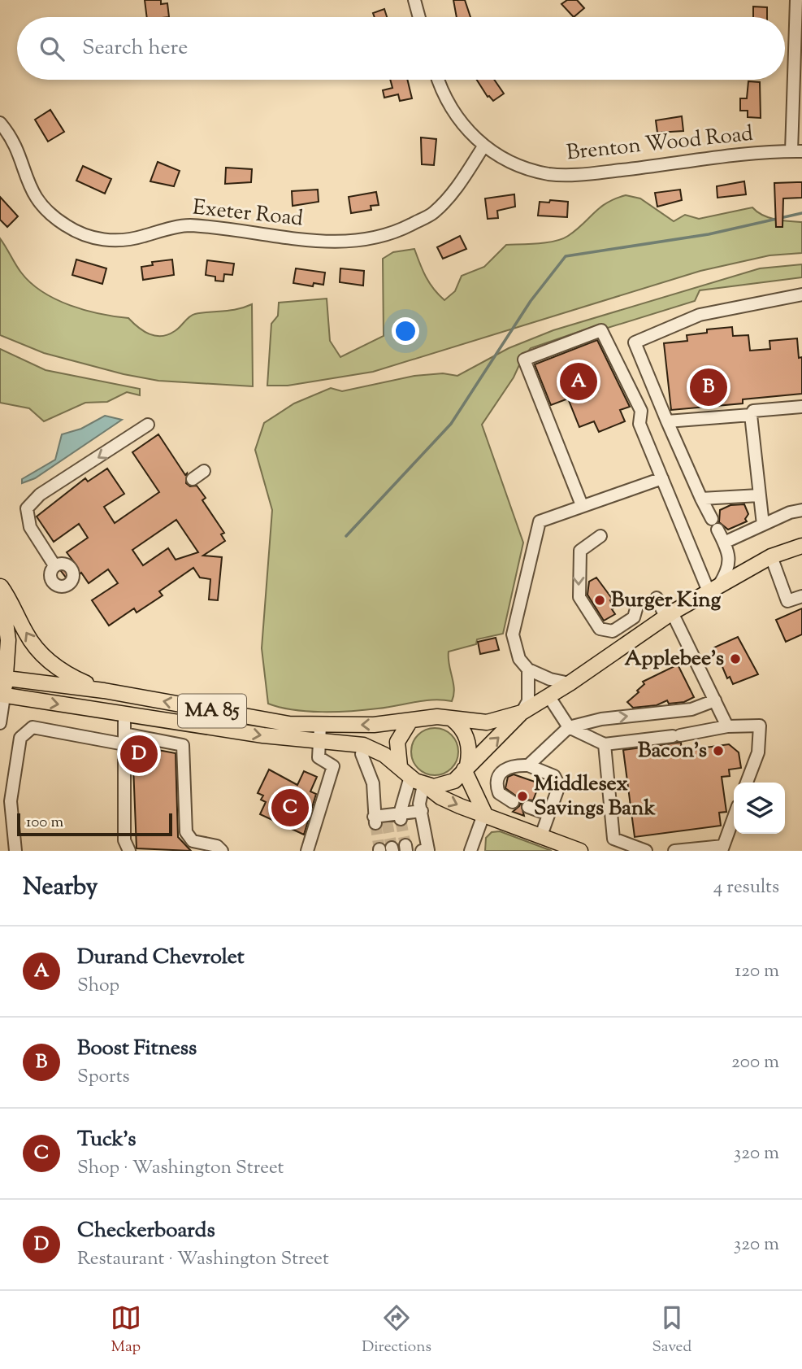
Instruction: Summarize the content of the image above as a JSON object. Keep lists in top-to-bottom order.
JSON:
{
  "streets": {
    "main road": ["MA 85"],
    "street": ["Brenton Wood Road", "Exeter Road"]
  },
  "crossings": [
    ["Brenton Wood Road", "Exeter Road"]
  ],
  "places": [
    "Burger King",
    "Applebee's",
    "Bacon's",
    "Middlesex Savings Bank"
  ],
  "scale_bar": "100 m",
  "page": {
    "search": "Search here",
    "pins": [
      "A",
      "B",
      "D",
      "C"
    ],
    "scale": "100 m",
    "heading": ["Nearby", "4 results"],
    "list": [
      {
        "mark": "A",
        "name": "Durand Chevrolet",
        "note": "Shop",
        "value": "120 m"
      },
      {
        "mark": "B",
        "name": "Boost Fitness",
        "note": "Sports",
        "value": "200 m"
      },
      {
        "mark": "C",
        "name": "Tuck's",
        "note": "Shop · Washington Street",
        "value": "320 m"
      },
      {
        "mark": "D",
        "name": "Checkerboards",
        "note": "Restaurant · Washington Street",
        "value": "320 m"
      }
    ],
    "nav": ["Map", "Directions", "Saved"]
  }
}
